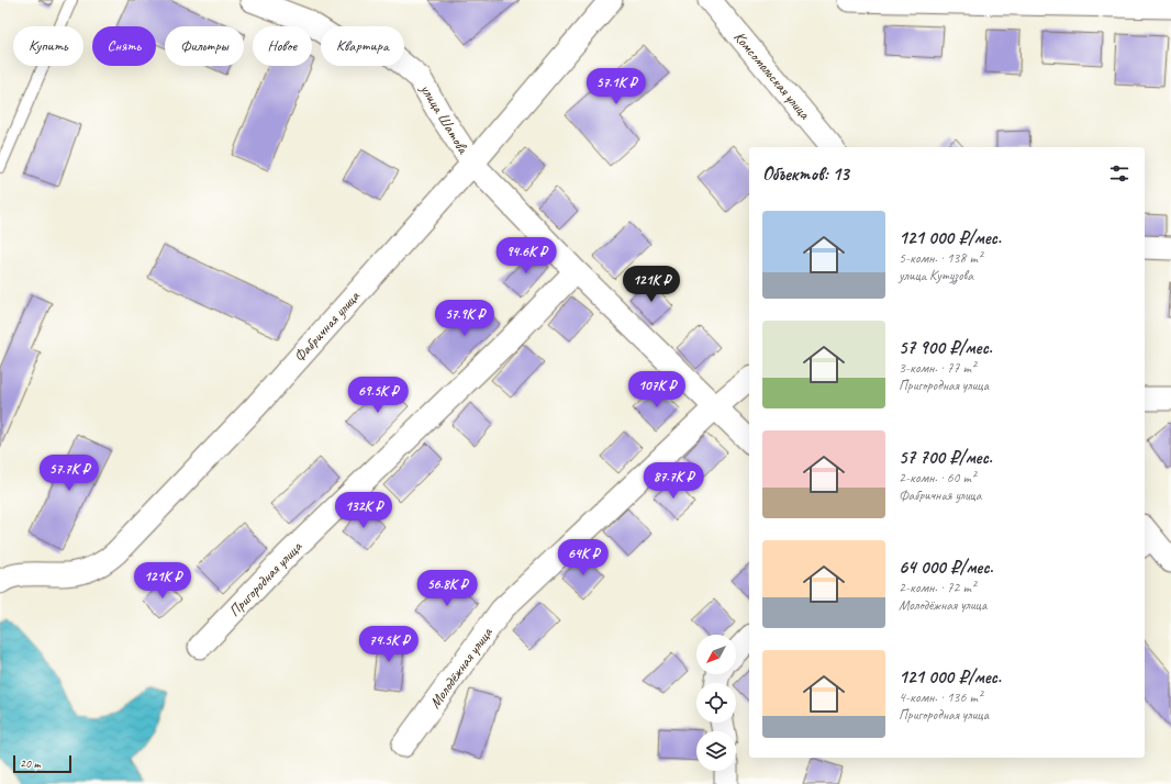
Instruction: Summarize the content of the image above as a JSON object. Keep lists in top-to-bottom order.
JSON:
{
  "streets": {
    "street": [
      "Комсомольская улица",
      "улица Шатова",
      "Фабричная улица",
      "Пригородная улица",
      "Молодёжная улица"
    ]
  },
  "crossings": [
    ["улица Шатова", "Фабричная улица"],
    ["улица Шатова", "Пригородная улица"],
    ["улица Шатова", "Молодёжная улица"]
  ],
  "scale_bar": "20 m",
  "north": "bottom left",
  "page": {
    "chip": [
      "Купить",
      "Снять",
      "Фильтры",
      "Новое",
      "Квартира"
    ],
    "price": [
      "57.1K ₽",
      "94.6K ₽",
      "121K ₽",
      "57.9K ₽",
      "107K ₽",
      "69.5K ₽",
      "57.7K ₽",
      "87.7K ₽",
      "132K ₽",
      "64K ₽",
      "121K ₽",
      "56.8K ₽",
      "74.5K ₽"
    ],
    "heading": "Объектов: 13",
    "list": [
      {
        "name": "121 000 ₽/мес.",
        "note": "5-комн. · 138 m² · улица Кутузова"
      },
      {
        "name": "57 900 ₽/мес.",
        "note": "3-комн. · 77 m² · Пригородная улица"
      },
      {
        "name": "57 700 ₽/мес.",
        "note": "2-комн. · 60 m² · Фабричная улица"
      },
      {
        "name": "64 000 ₽/мес.",
        "note": "2-комн. · 72 m² · Молодёжная улица"
      },
      {
        "name": "121 000 ₽/мес.",
        "note": "4-комн. · 136 m² · Пригородная улица"
      }
    ],
    "scale": "20 m"
  }
}
